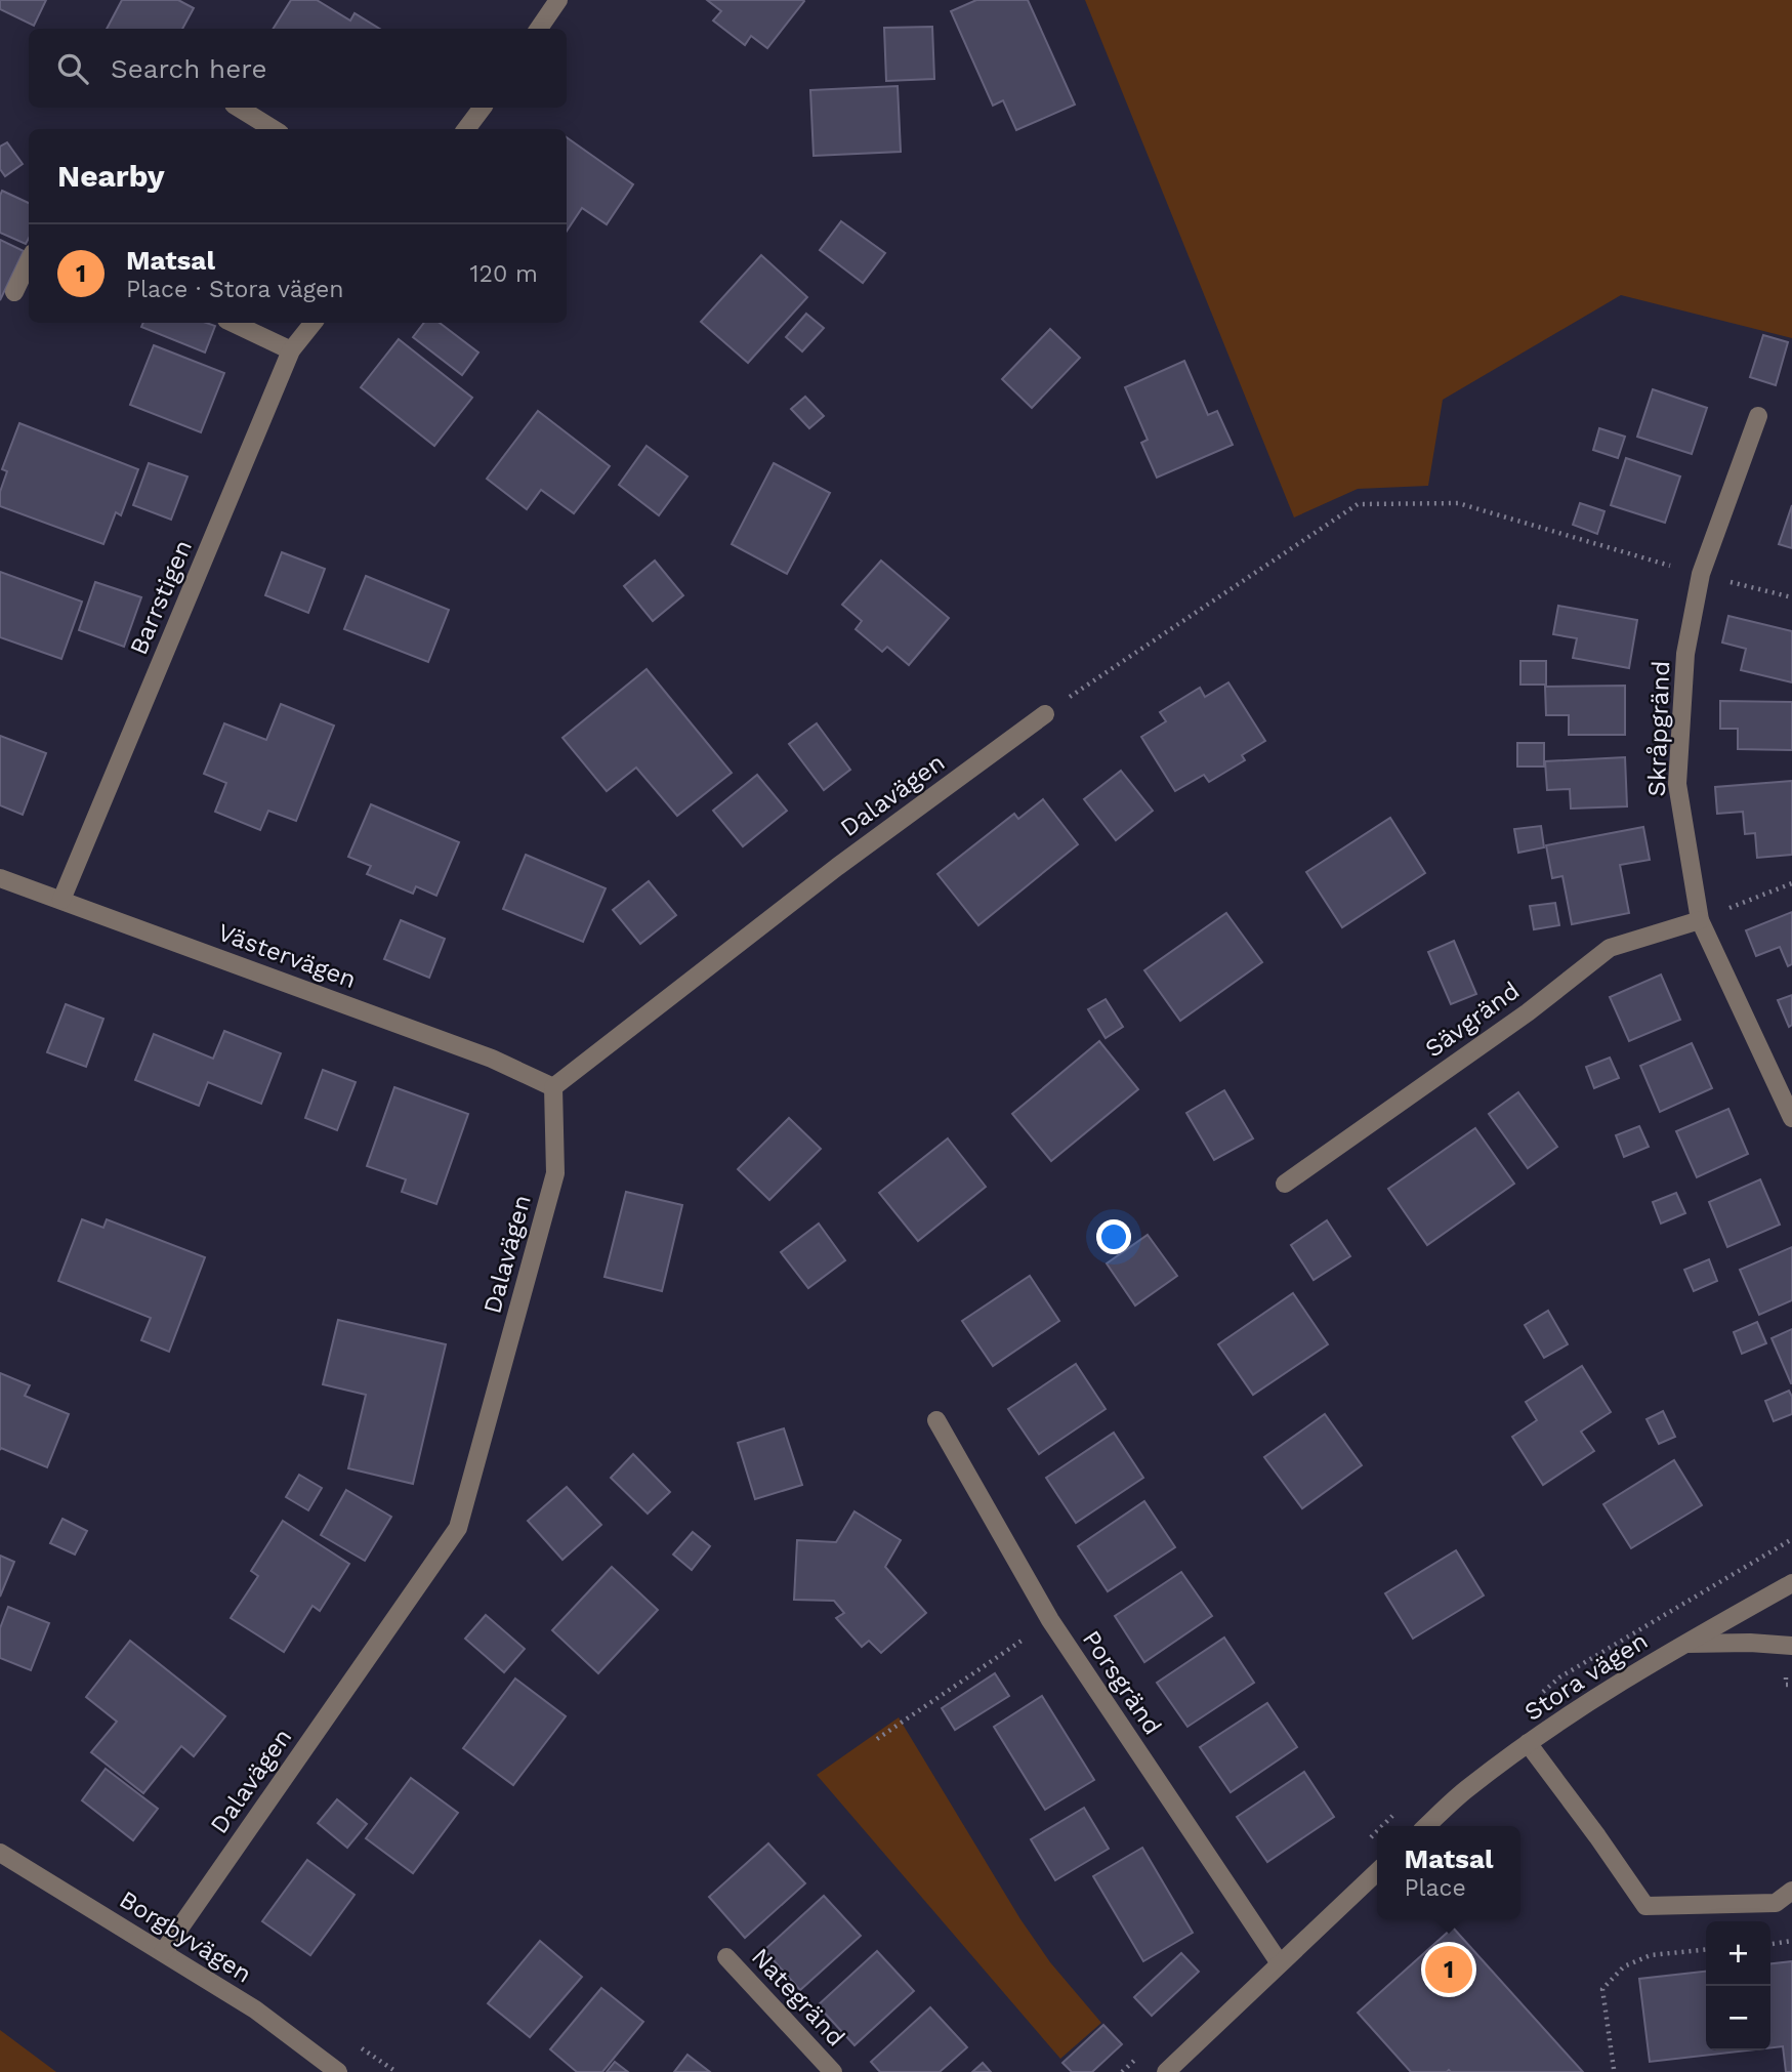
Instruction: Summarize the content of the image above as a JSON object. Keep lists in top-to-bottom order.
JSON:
{
  "streets": {
    "street": [
      "Barrstigen",
      "Skråpgränd",
      "Dalavägen",
      "Västervägen",
      "Sävgränd",
      "Stora vägen",
      "Porsgränd",
      "Borgbyvägen",
      "Nategränd"
    ]
  },
  "crossings": [
    ["Barrstigen", "Västervägen"],
    ["Skråpgränd", "Sävgränd"],
    ["Dalavägen", "Västervägen"],
    ["Dalavägen", "Borgbyvägen"]
  ],
  "page": {
    "search": "Search here",
    "heading": "Nearby",
    "list": [
      {
        "mark": "1",
        "name": "Matsal",
        "note": "Place · Stora vägen",
        "value": "120 m"
      }
    ],
    "popup": ["Matsal", "Place"],
    "map_buttons": ["+", "−"],
    "pins": "1"
  }
}
